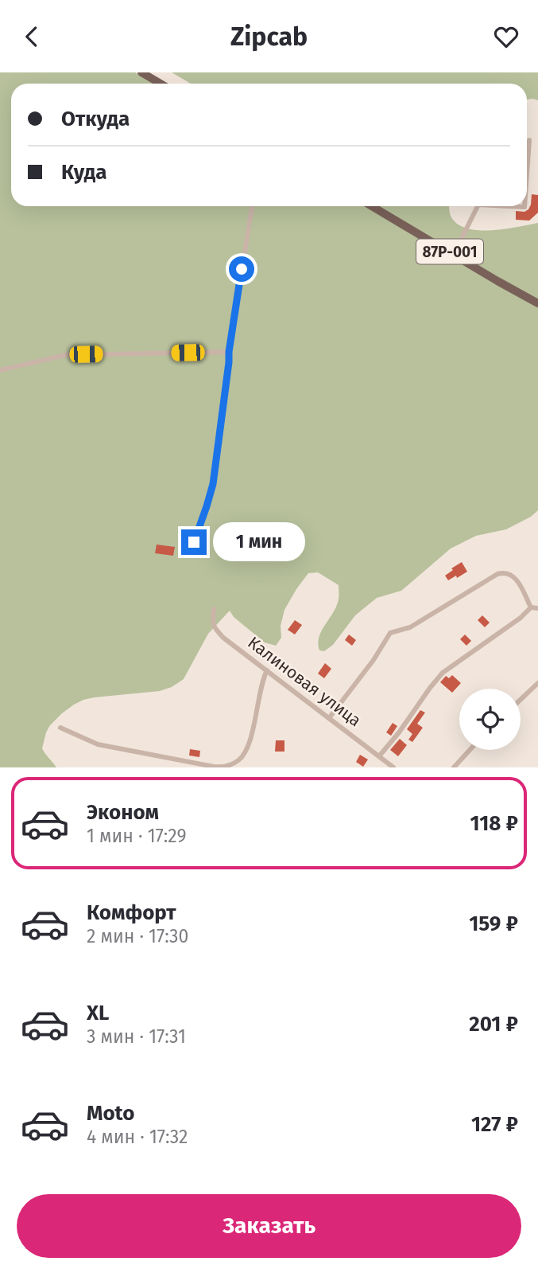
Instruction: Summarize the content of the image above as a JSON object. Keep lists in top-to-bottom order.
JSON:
{
  "streets": {
    "main road": ["87Р-001"],
    "street": ["Калиновая улица"]
  },
  "page": {
    "header": "Zipcab",
    "banner": ["Откуда", "Куда"],
    "bubble": "1 мин",
    "list": [
      {
        "name": "Эконом",
        "note": "1 мин · 17:29",
        "value": "118 ₽"
      },
      {
        "name": "Комфорт",
        "note": "2 мин · 17:30",
        "value": "159 ₽"
      },
      {
        "name": "XL",
        "note": "3 мин · 17:31",
        "value": "201 ₽"
      },
      {
        "name": "Moto",
        "note": "4 мин · 17:32",
        "value": "127 ₽"
      }
    ],
    "buttons": "Заказать"
  }
}
